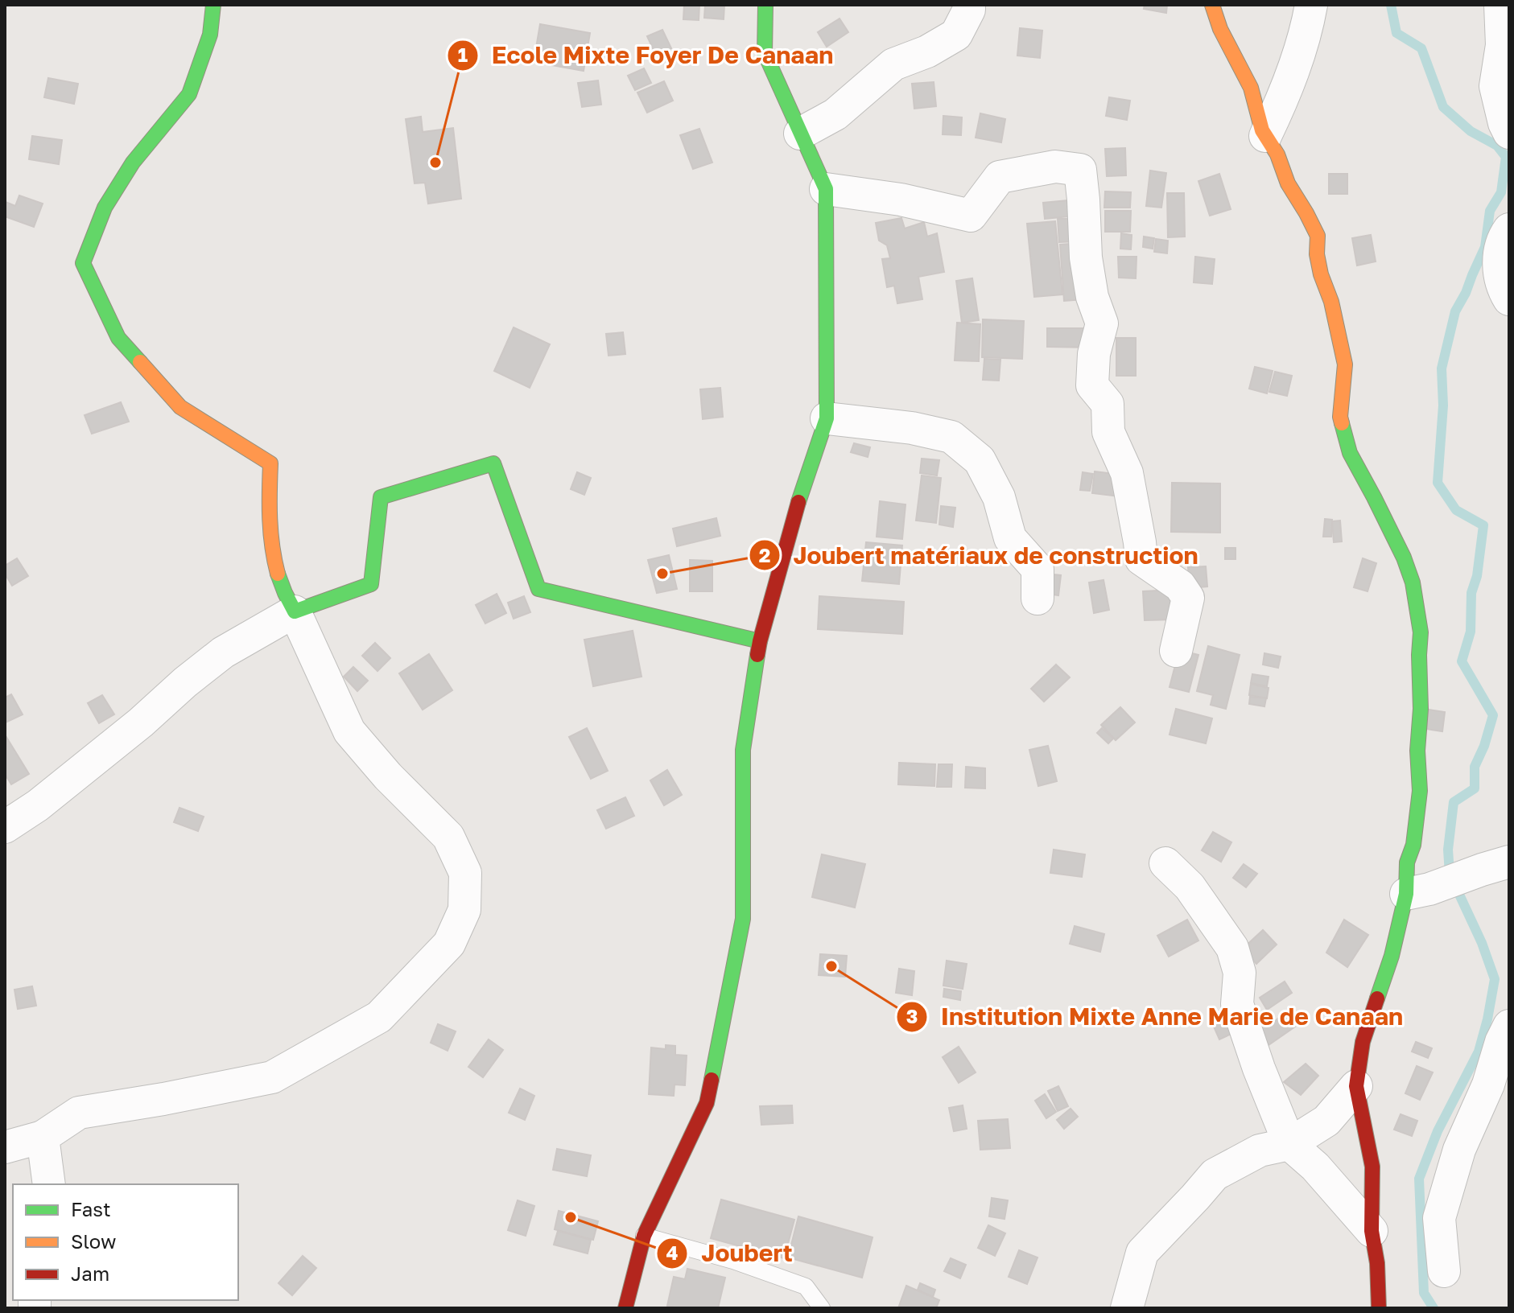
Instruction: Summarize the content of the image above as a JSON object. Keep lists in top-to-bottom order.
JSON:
{
  "places": [
    "Ecole Mixte Foyer De Canaan",
    "Joubert matériaux de construction",
    "Institution Mixte Anne Marie de Canaan",
    "Joubert"
  ],
  "legend": ["Fast", "Slow", "Jam"]
}
